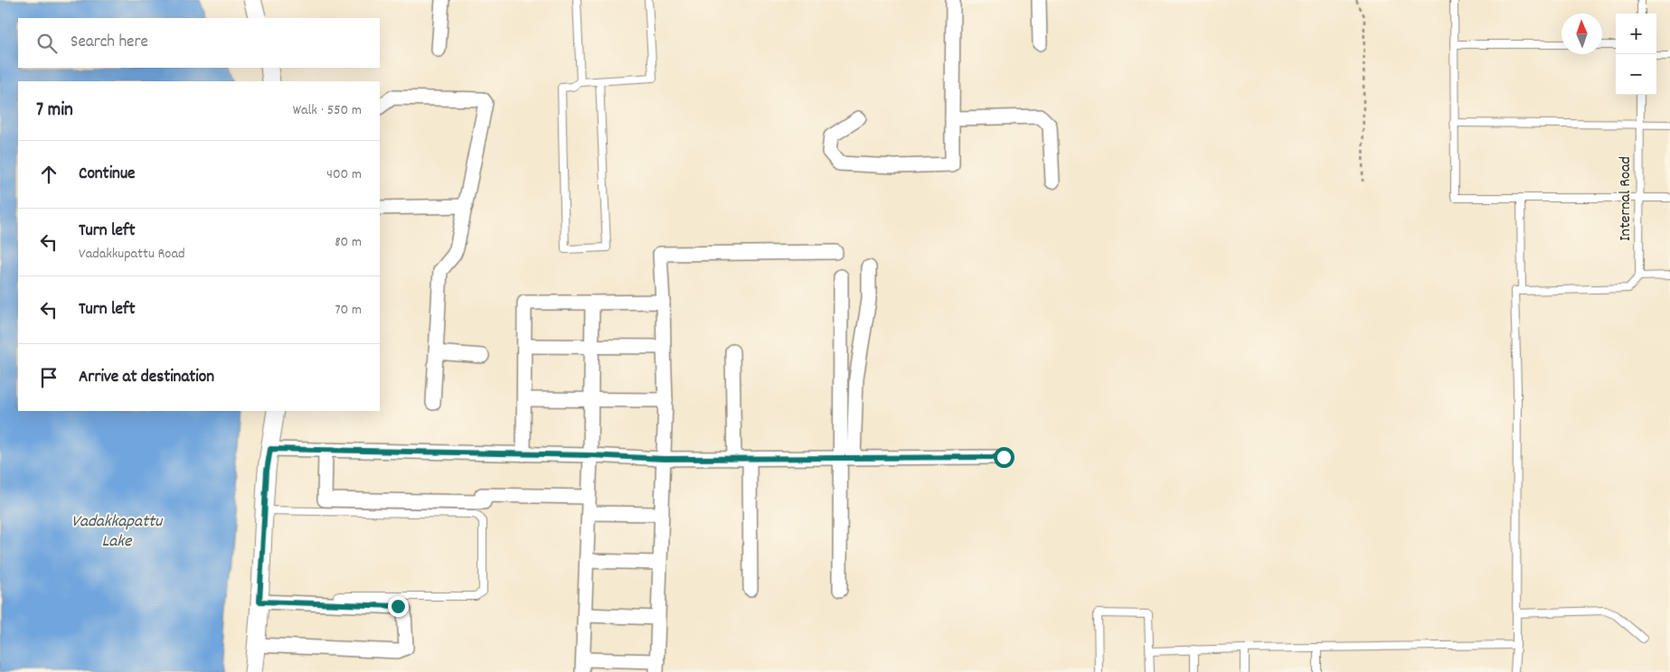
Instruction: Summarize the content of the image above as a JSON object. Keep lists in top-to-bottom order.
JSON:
{
  "streets": {
    "lane": ["Internal Road"]
  },
  "water": ["Vadakkapattu Lake"],
  "north": "top",
  "page": {
    "map_buttons": ["+", "−"],
    "search": "Search here",
    "heading": ["7 min", "Walk · 550 m"],
    "list": [
      ["Continue", "400 m"],
      ["Turn left", "Vadakkupattu Road", "80 m"],
      ["Turn left", "70 m"],
      "Arrive at destination"
    ]
  }
}
